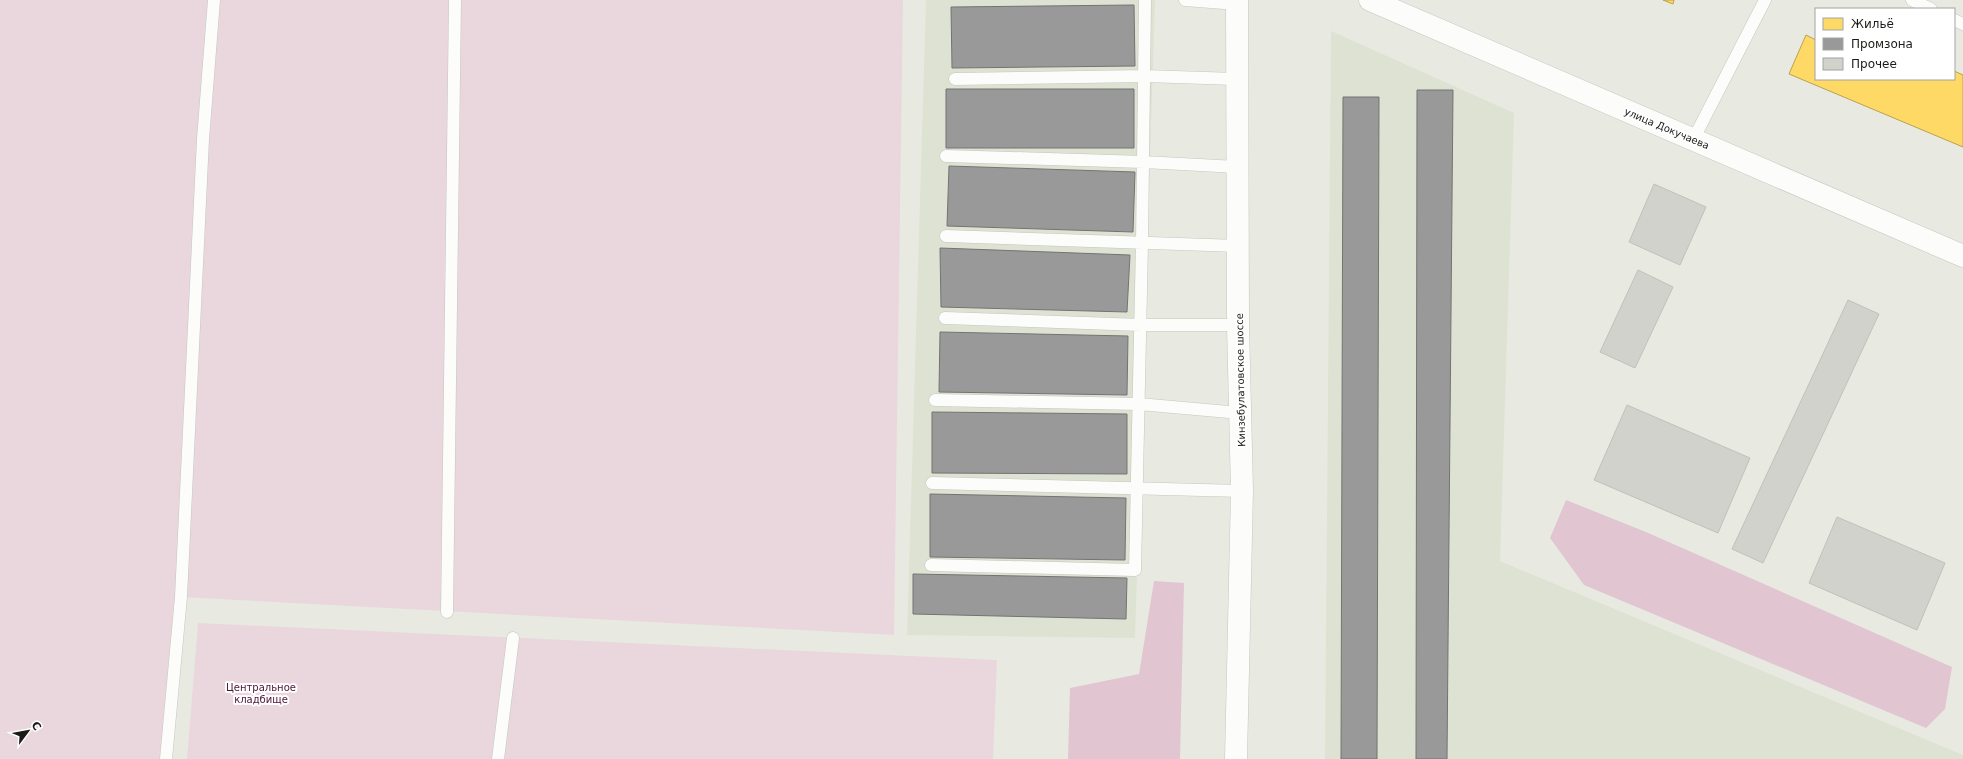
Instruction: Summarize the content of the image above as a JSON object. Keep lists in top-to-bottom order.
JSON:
{
  "streets": {
    "main road": ["улица Докучаева", "Кинзебулатовское шоссе"]
  },
  "parks": ["Центральное кладбище"],
  "legend": ["Жильё", "Промзона", "Прочее"],
  "north": "top right"
}
